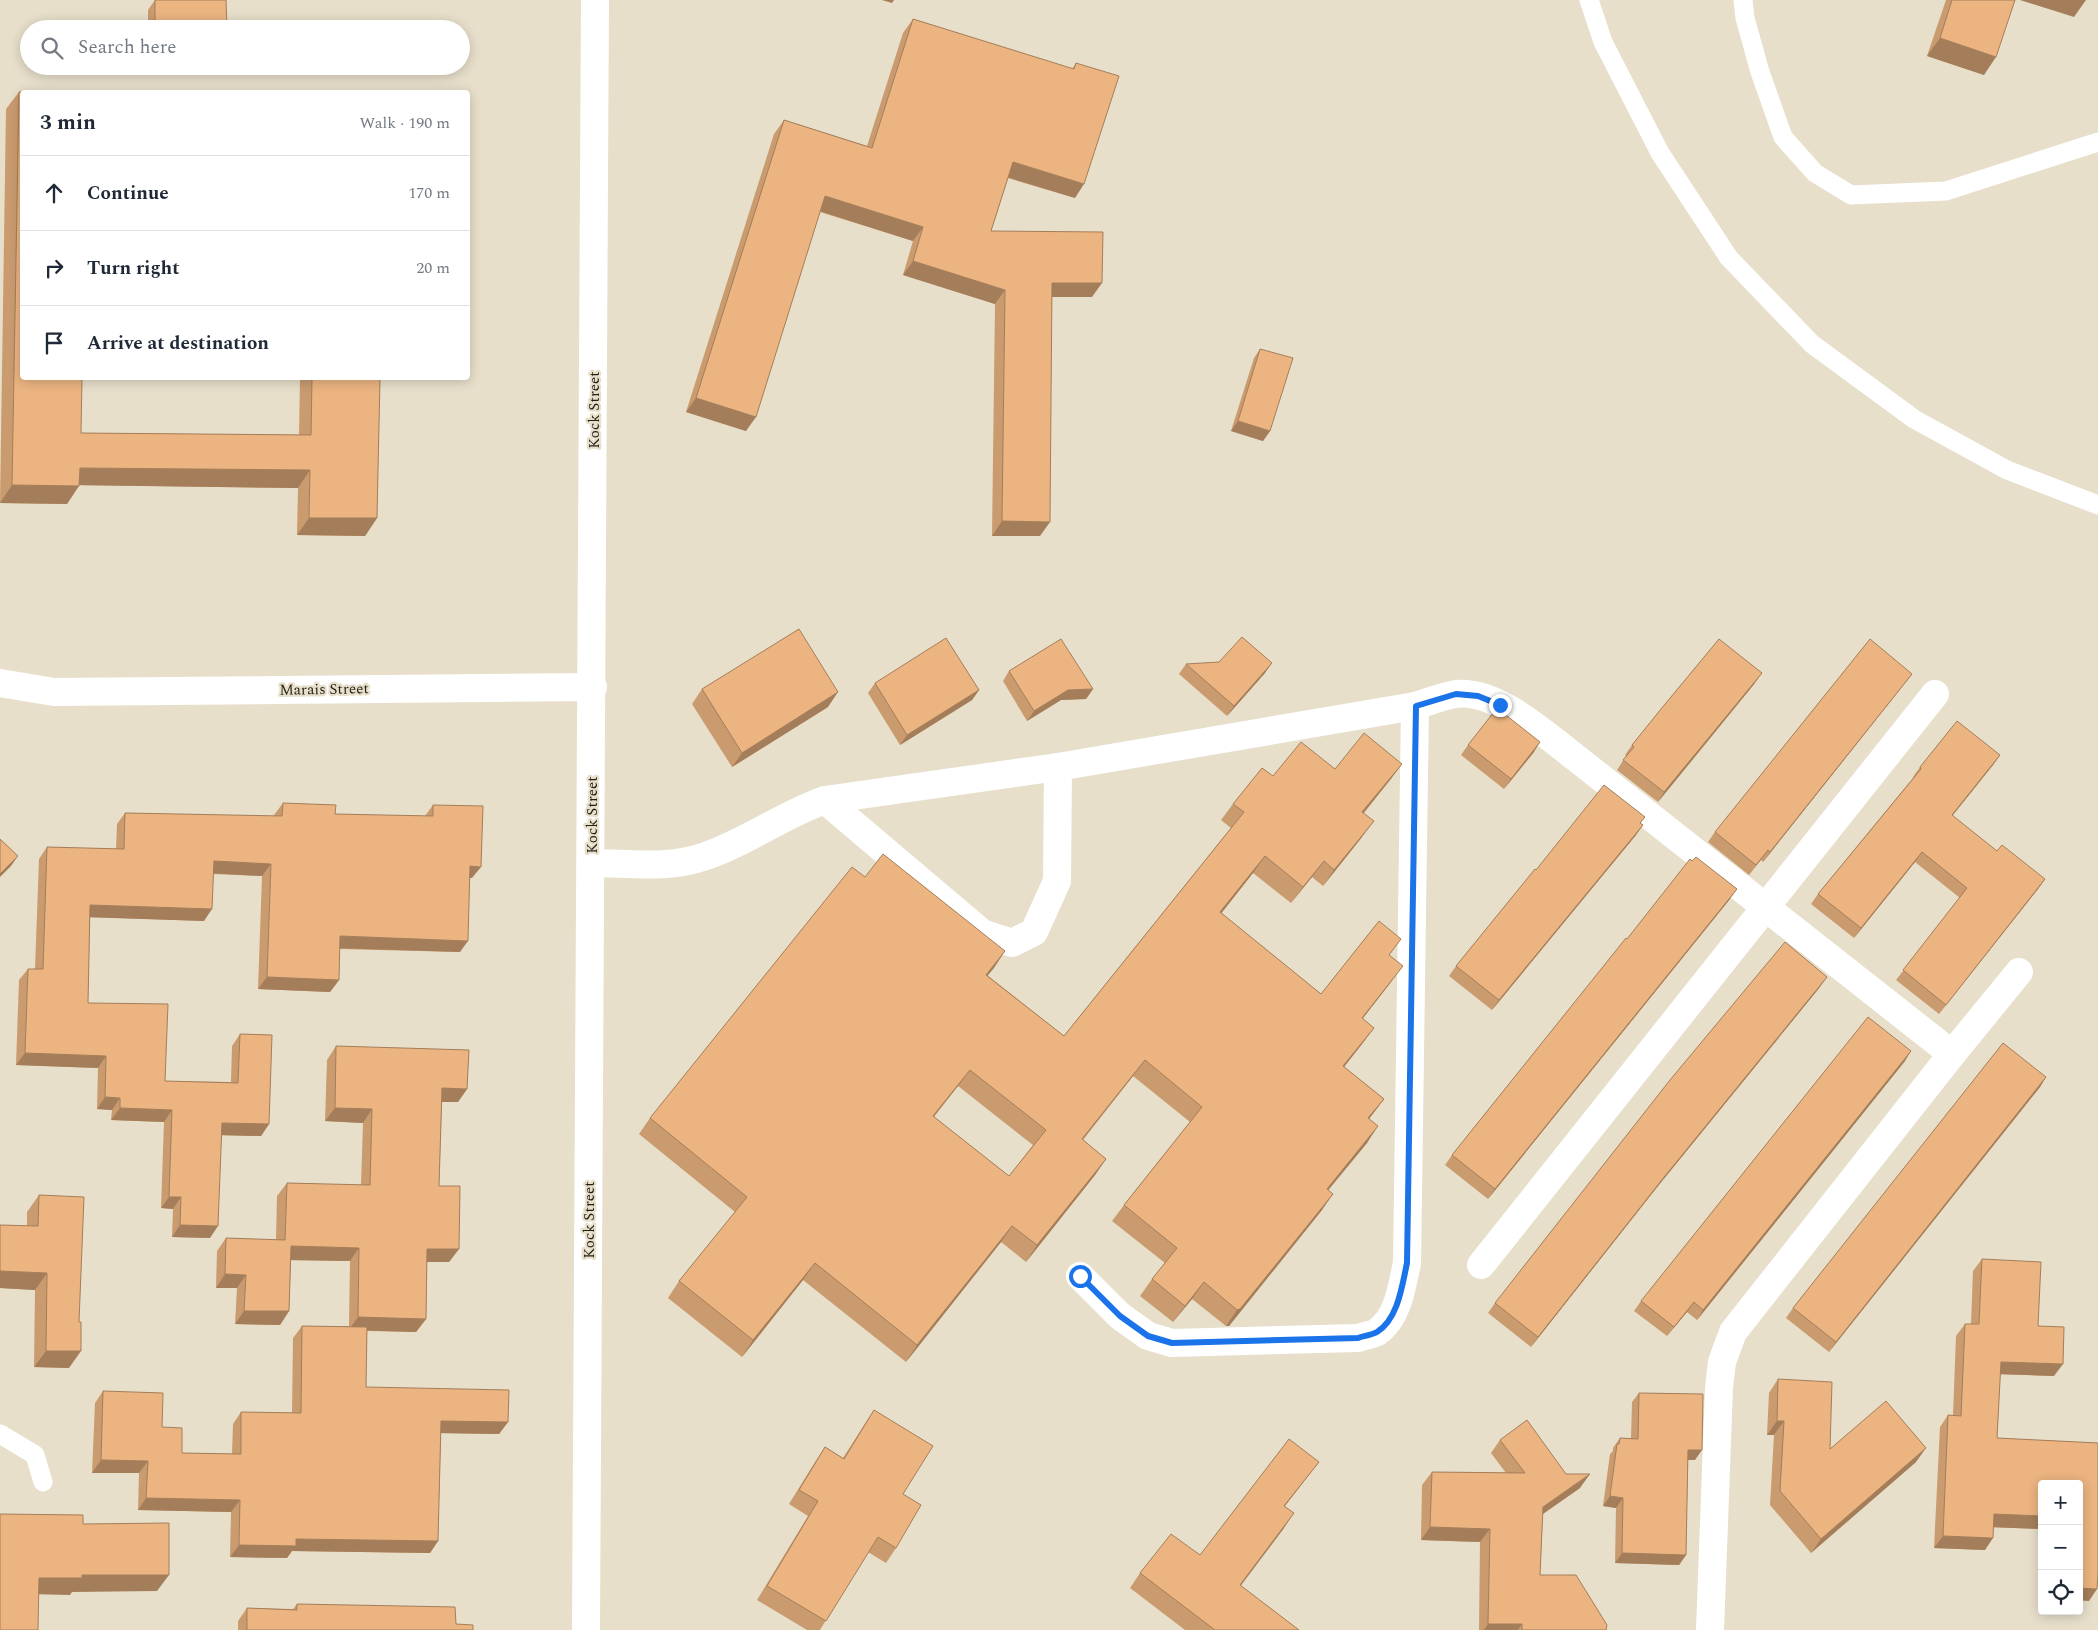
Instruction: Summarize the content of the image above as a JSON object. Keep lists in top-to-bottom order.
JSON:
{
  "streets": {
    "street": ["Kock Street", "Marais Street"]
  },
  "crossings": [
    ["Kock Street", "Marais Street"]
  ],
  "page": {
    "search": "Search here",
    "heading": ["3 min", "Walk · 190 m"],
    "list": [
      ["Continue", "170 m"],
      ["Turn right", "20 m"],
      "Arrive at destination"
    ],
    "map_buttons": ["+", "−"]
  }
}
